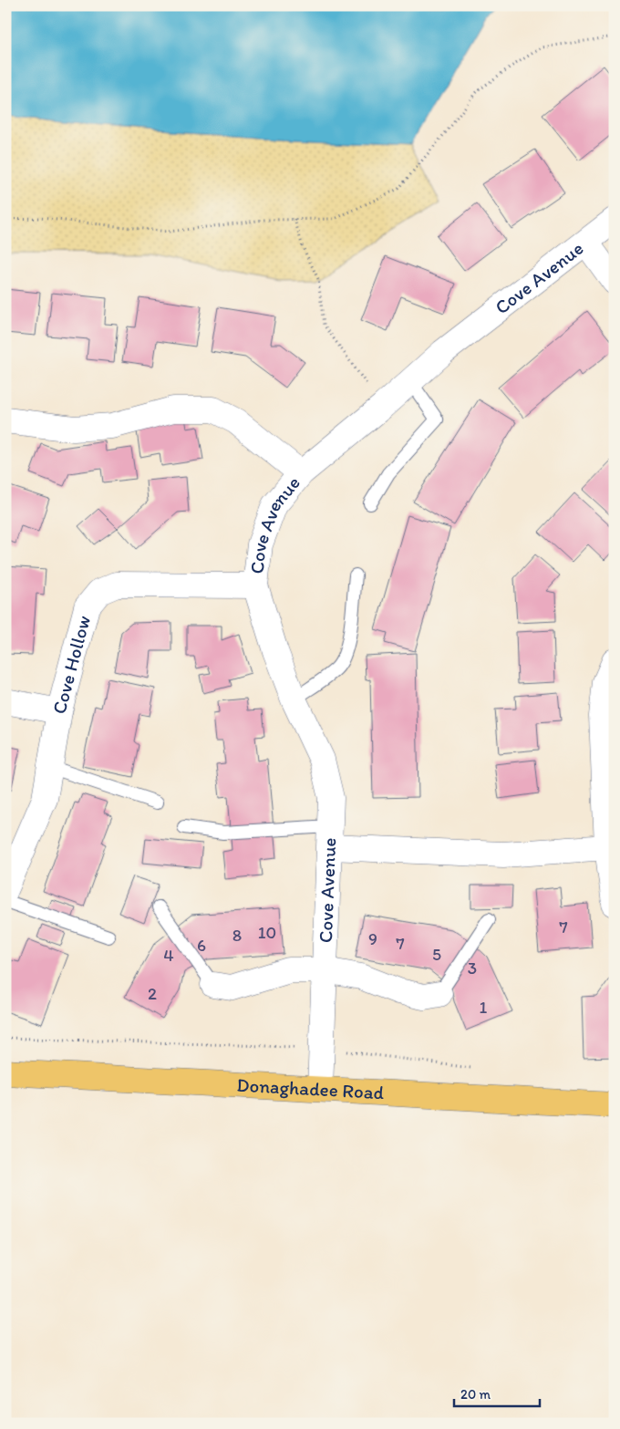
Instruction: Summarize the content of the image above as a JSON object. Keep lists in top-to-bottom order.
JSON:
{
  "streets": {
    "main road": ["Donaghadee Road"],
    "street": ["Cove Avenue", "Cove Hollow"]
  },
  "crossings": [
    ["Cove Avenue", "Cove Hollow"],
    ["Cove Avenue", "Donaghadee Road"]
  ],
  "house_numbers": [
    "7",
    "10",
    "8",
    "9",
    "7",
    "6",
    "5",
    "4",
    "3",
    "2",
    "1"
  ],
  "scale_bar": "20 m"
}
